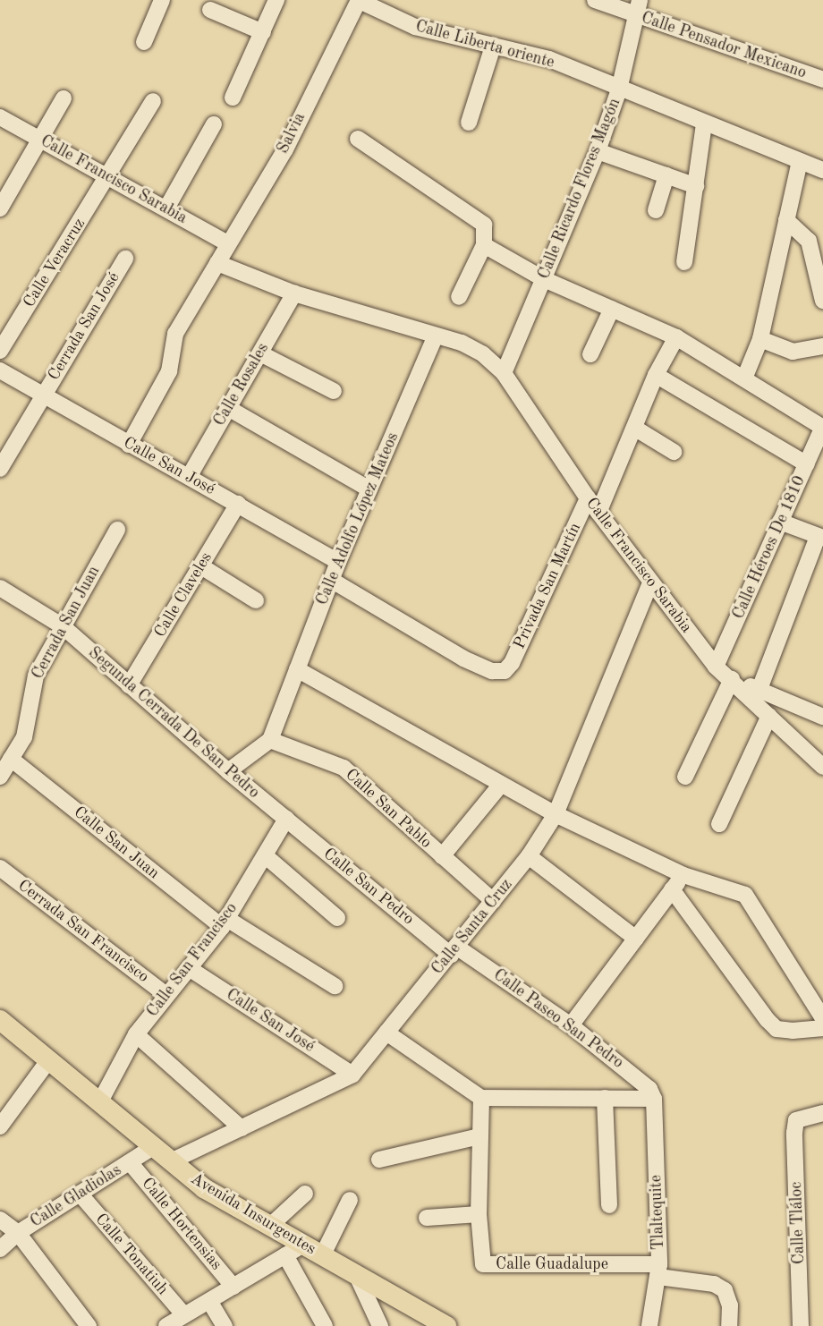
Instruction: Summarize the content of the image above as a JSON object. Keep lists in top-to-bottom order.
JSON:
{
  "streets": {
    "main road": ["Avenida Insurgentes"],
    "street": [
      "Calle Liberta oriente",
      "Calle Pensador Mexicano",
      "Salvia",
      "Calle Francisco Sarabia",
      "Calle Ricardo Flores Magón",
      "Calle Veracruz",
      "Cerrada San José",
      "Calle Rosales",
      "Calle San José",
      "Calle Adolfo López Mateos",
      "Calle Héroes De 1810",
      "Privada San Martín",
      "Calle Claveles",
      "Cerrada San Juan",
      "Segunda Cerrada De San Pedro",
      "Calle San Pablo",
      "Calle San Juan",
      "Calle San Pedro",
      "Calle Santa Cruz",
      "Cerrada San Francisco",
      "Calle San Francisco",
      "Calle Paseo San Pedro",
      "Calle Gladiolas",
      "Tlaltequite",
      "Calle Tláloc",
      "Calle Hortensias",
      "Calle Tonatiuh",
      "Calle Guadalupe"
    ]
  },
  "crossings": [
    ["Calle Liberta oriente", "Salvia"],
    ["Calle Liberta oriente", "Calle Ricardo Flores Magón"],
    ["Calle Pensador Mexicano", "Calle Ricardo Flores Magón"],
    ["Salvia", "Calle Francisco Sarabia"],
    ["Salvia", "Calle San José"],
    ["Calle Francisco Sarabia", "Calle Ricardo Flores Magón"],
    ["Calle Francisco Sarabia", "Calle Veracruz"],
    ["Calle Francisco Sarabia", "Calle Adolfo López Mateos"],
    ["Calle Francisco Sarabia", "Calle Héroes De 1810"],
    ["Calle Francisco Sarabia", "Privada San Martín"],
    ["Calle Francisco Sarabia", "Calle Santa Cruz"],
    ["Cerrada San José", "Calle San José"],
    ["Calle Rosales", "Calle San José"],
    ["Calle San José", "Calle Adolfo López Mateos"],
    ["Calle San José", "Calle Claveles"],
    ["Calle San José", "Calle Santa Cruz"],
    ["Calle San José", "Calle San Francisco"],
    ["Calle Adolfo López Mateos", "Privada San Martín"],
    ["Calle Adolfo López Mateos", "Calle San Pablo"],
    ["Calle Claveles", "Segunda Cerrada De San Pedro"],
    ["Cerrada San Juan", "Segunda Cerrada De San Pedro"],
    ["Cerrada San Juan", "Calle San Juan"],
    ["Segunda Cerrada De San Pedro", "Calle San Pedro"],
    ["Segunda Cerrada De San Pedro", "Calle San Francisco"],
    ["Calle San Pablo", "Calle Santa Cruz"],
    ["Calle San Juan", "Calle San Francisco"],
    ["Calle San Pedro", "Calle Santa Cruz"],
    ["Calle San Pedro", "Calle San Francisco"],
    ["Calle San Pedro", "Calle Paseo San Pedro"],
    ["Calle Santa Cruz", "Calle Paseo San Pedro"],
    ["Calle Santa Cruz", "Avenida Insurgentes"],
    ["Cerrada San Francisco", "Calle San Francisco"],
    ["Calle San Francisco", "Avenida Insurgentes"],
    ["Calle Paseo San Pedro", "Tlaltequite"],
    ["Calle Gladiolas", "Avenida Insurgentes"],
    ["Calle Gladiolas", "Calle Hortensias"],
    ["Calle Gladiolas", "Calle Tonatiuh"],
    ["Tlaltequite", "Calle Guadalupe"]
  ]
}
